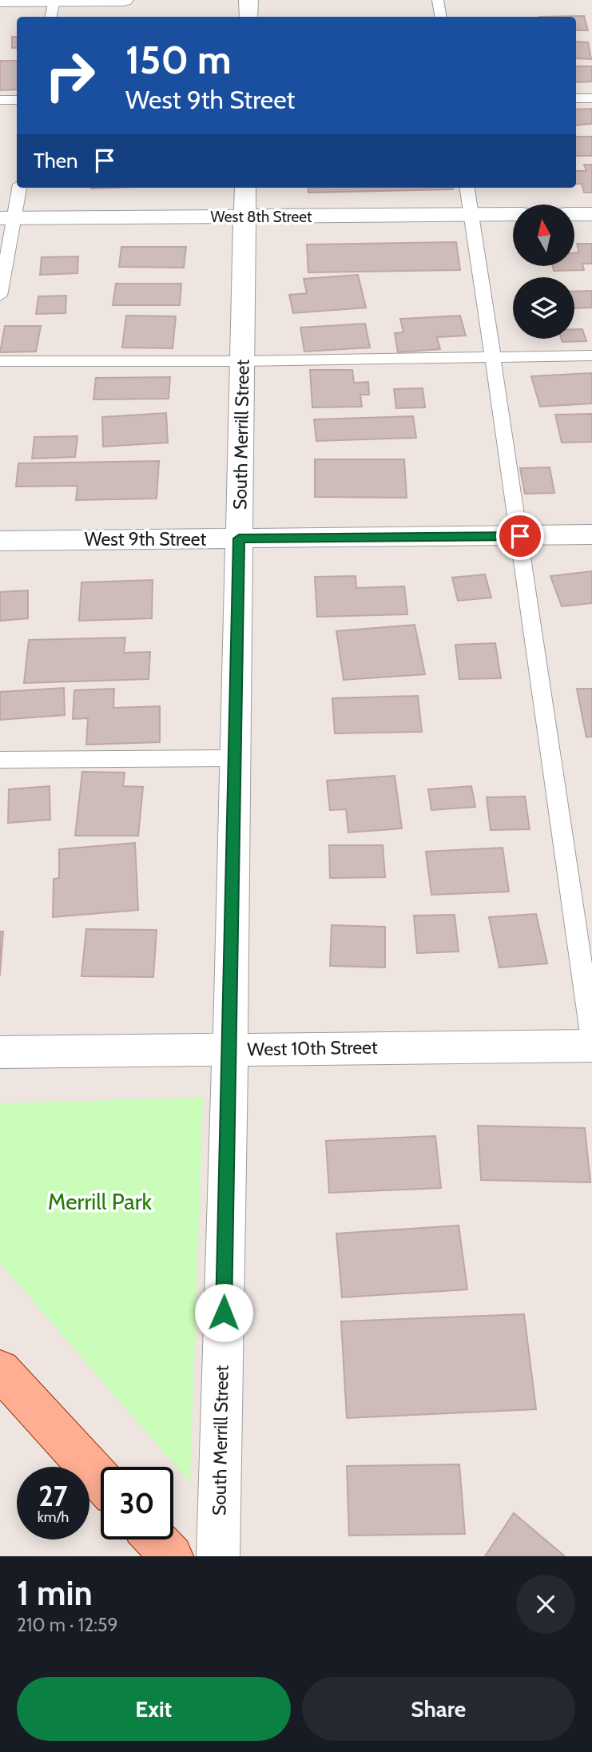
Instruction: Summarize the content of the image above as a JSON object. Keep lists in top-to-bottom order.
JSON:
{
  "streets": {
    "street": [
      "West 8th Street",
      "South Merrill Street",
      "West 9th Street",
      "West 10th Street"
    ]
  },
  "crossings": [
    ["West 8th Street", "South Merrill Street"],
    ["South Merrill Street", "West 9th Street"],
    ["South Merrill Street", "West 10th Street"]
  ],
  "parks": ["Merrill Park"],
  "north": "top",
  "page": {
    "turn": ["150 m", "West 9th Street"],
    "then": "Then",
    "speed": "27 km/h",
    "limit": "30",
    "heading": ["1 min", "210 m · 12:59"],
    "buttons": ["Exit", "Share"]
  }
}
